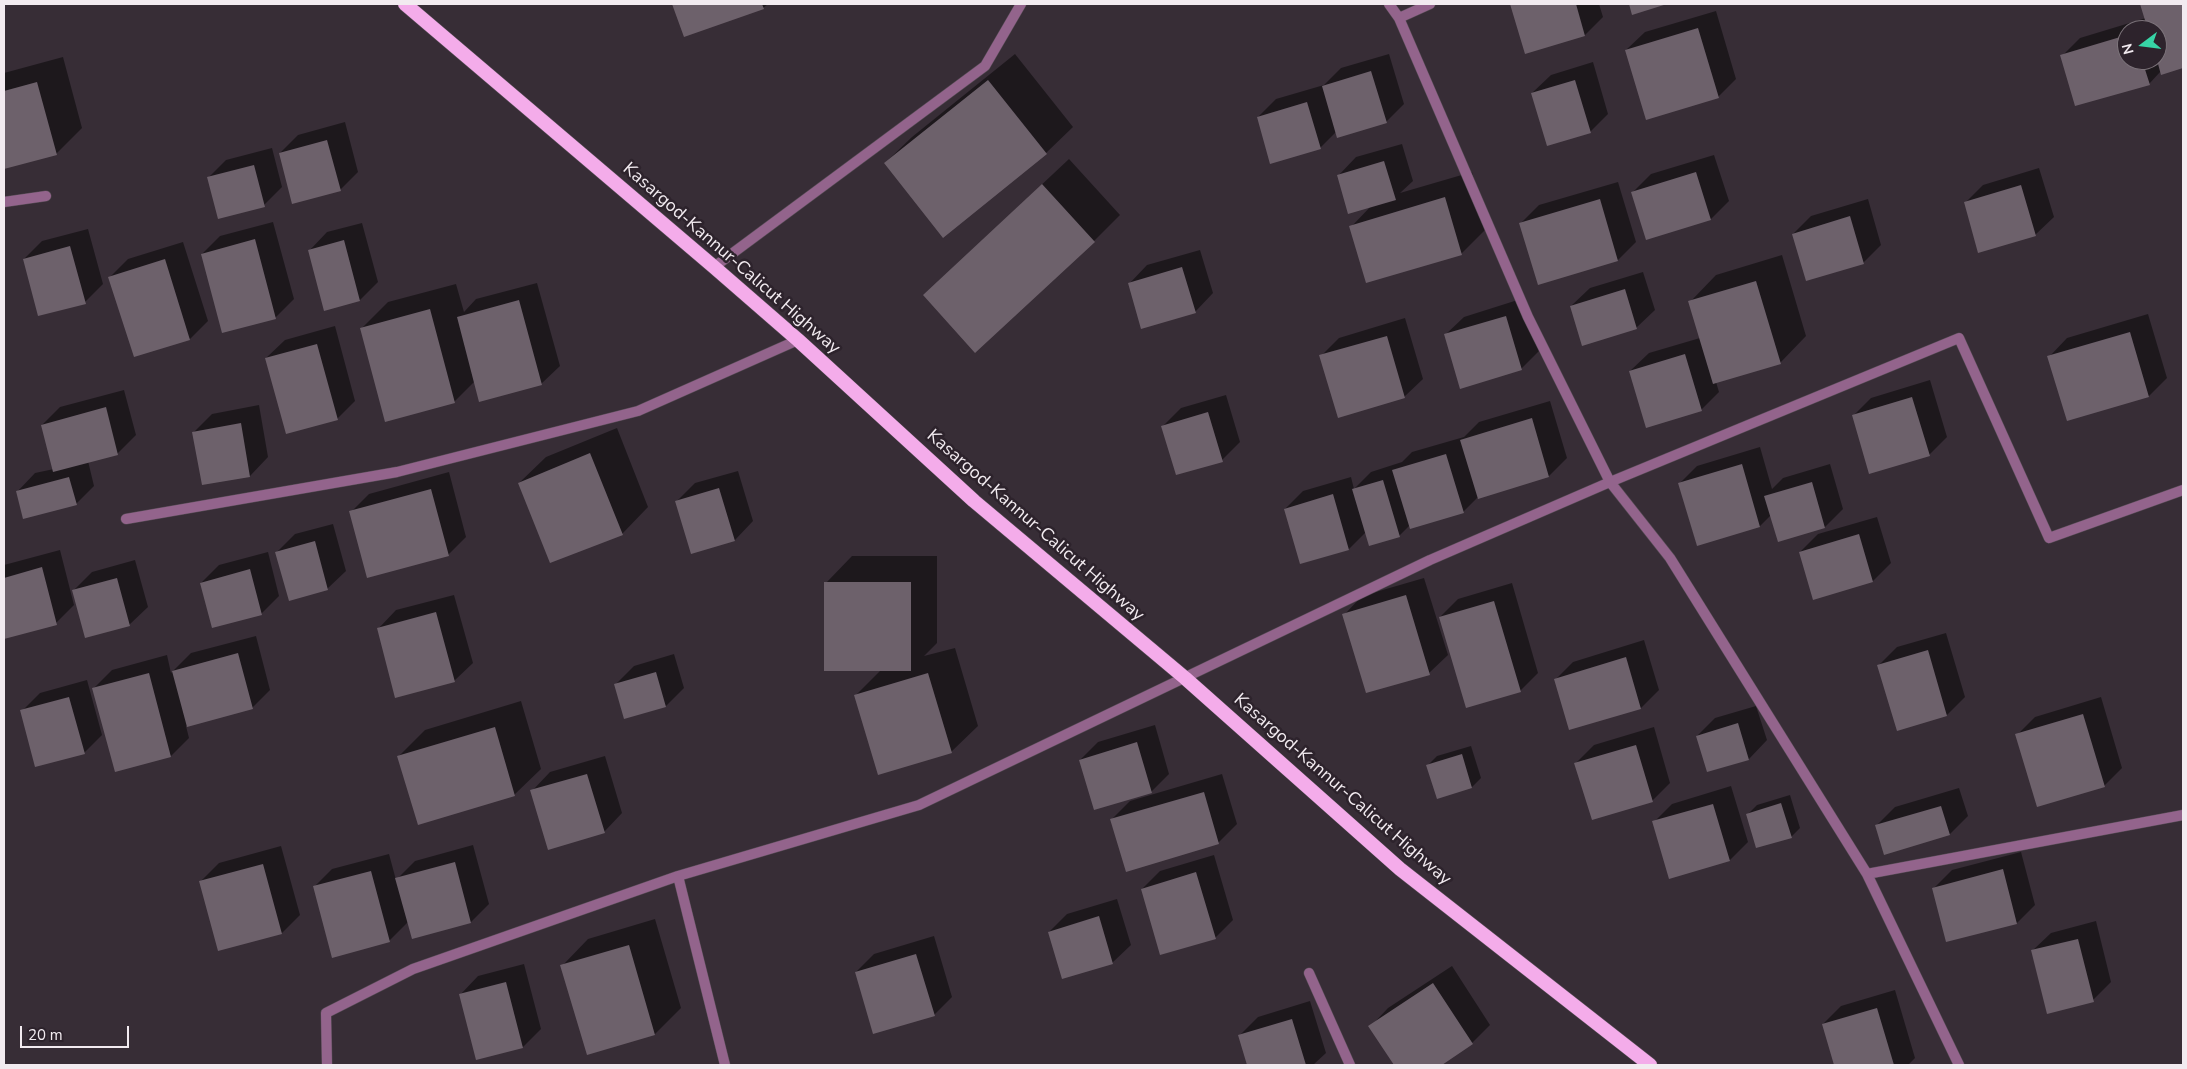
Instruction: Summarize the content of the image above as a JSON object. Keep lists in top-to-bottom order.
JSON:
{
  "streets": {
    "highway": ["Kasargod-Kannur-Calicut Highway"]
  },
  "scale_bar": "20 m",
  "north": "left"
}
